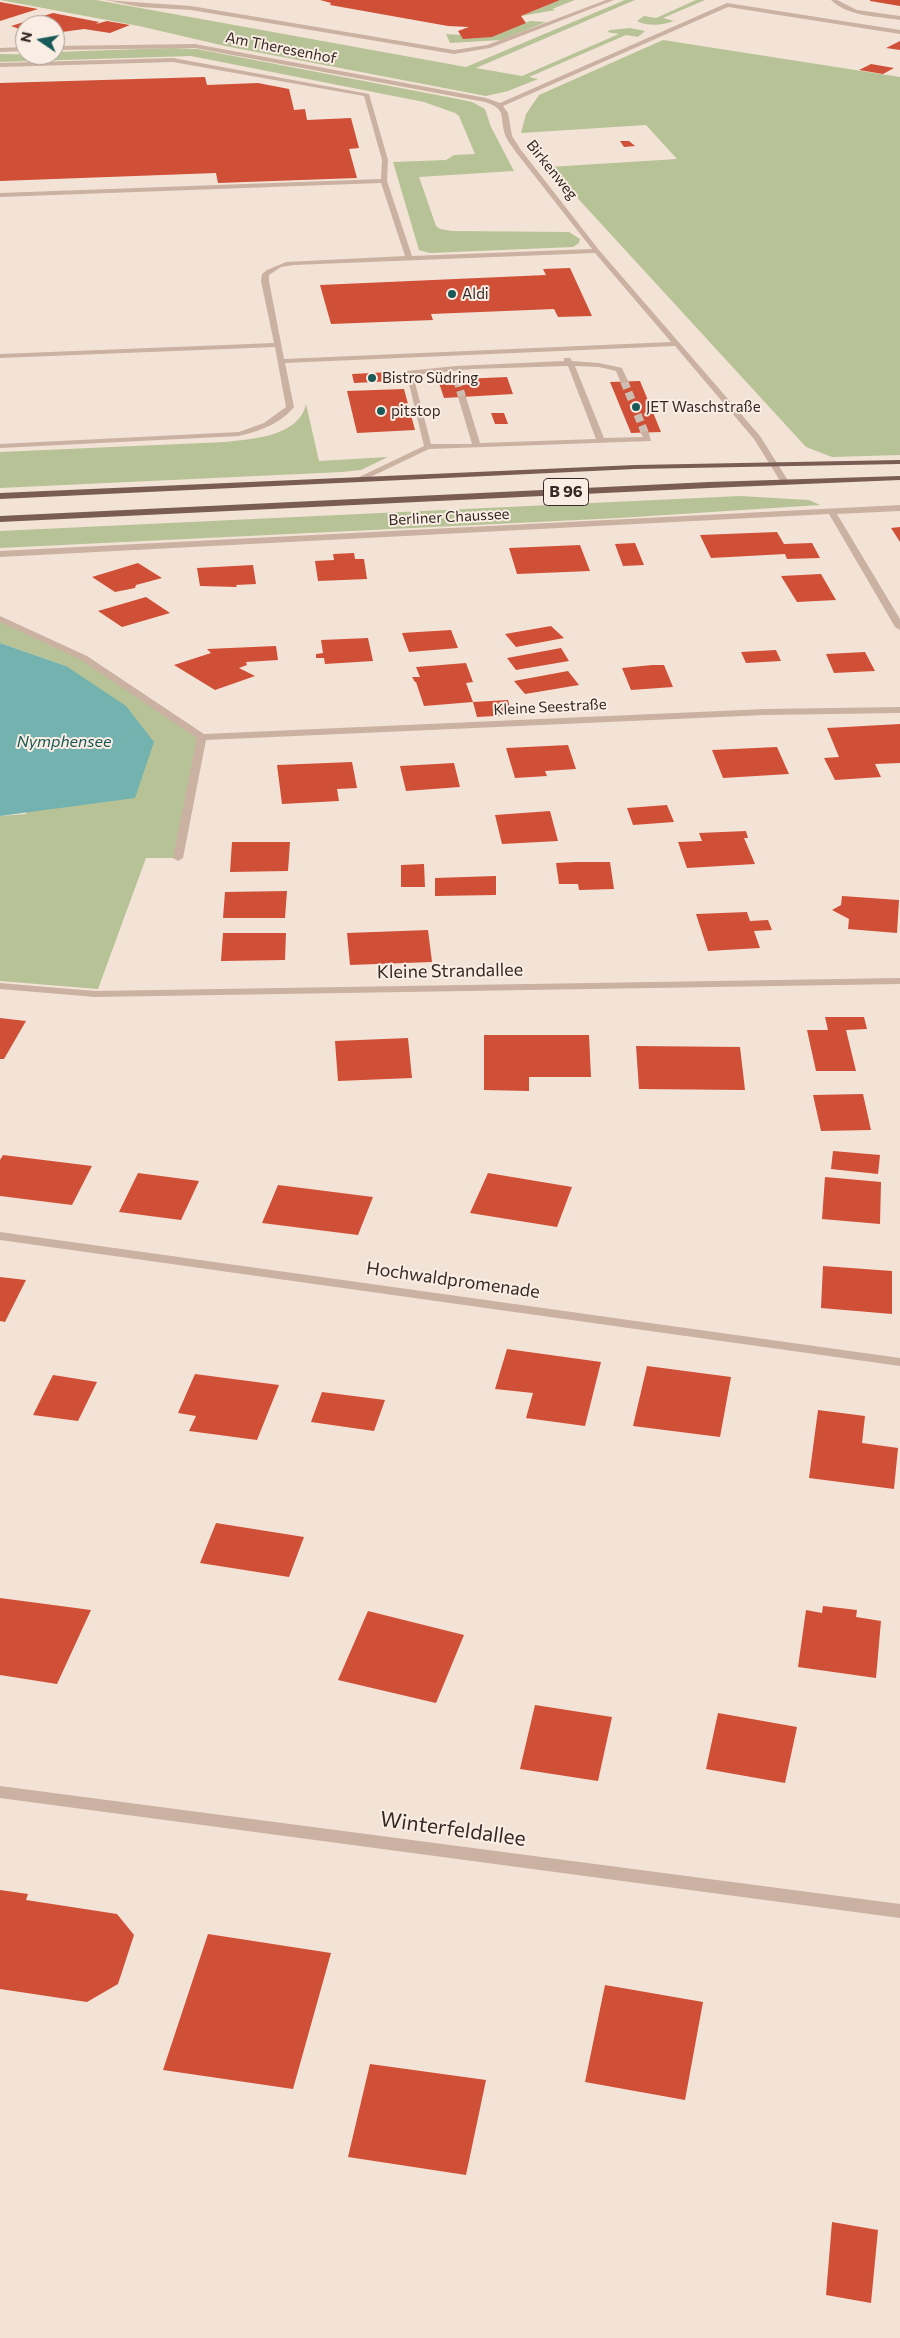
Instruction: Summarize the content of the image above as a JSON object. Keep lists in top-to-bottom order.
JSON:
{
  "streets": {
    "main road": ["B 96"],
    "street": [
      "Am Theresenhof",
      "Birkenweg",
      "Berliner Chaussee",
      "Kleine Seestraße",
      "Kleine Strandallee",
      "Hochwaldpromenade",
      "Winterfeldallee"
    ]
  },
  "crossings": [
    ["Am Theresenhof", "Birkenweg"],
    ["Birkenweg", "B 96"]
  ],
  "water": ["Nymphensee"],
  "places": [
    "Aldi",
    "Bistro Südring",
    "JET Waschstraße",
    "pitstop"
  ],
  "north": "left"
}
